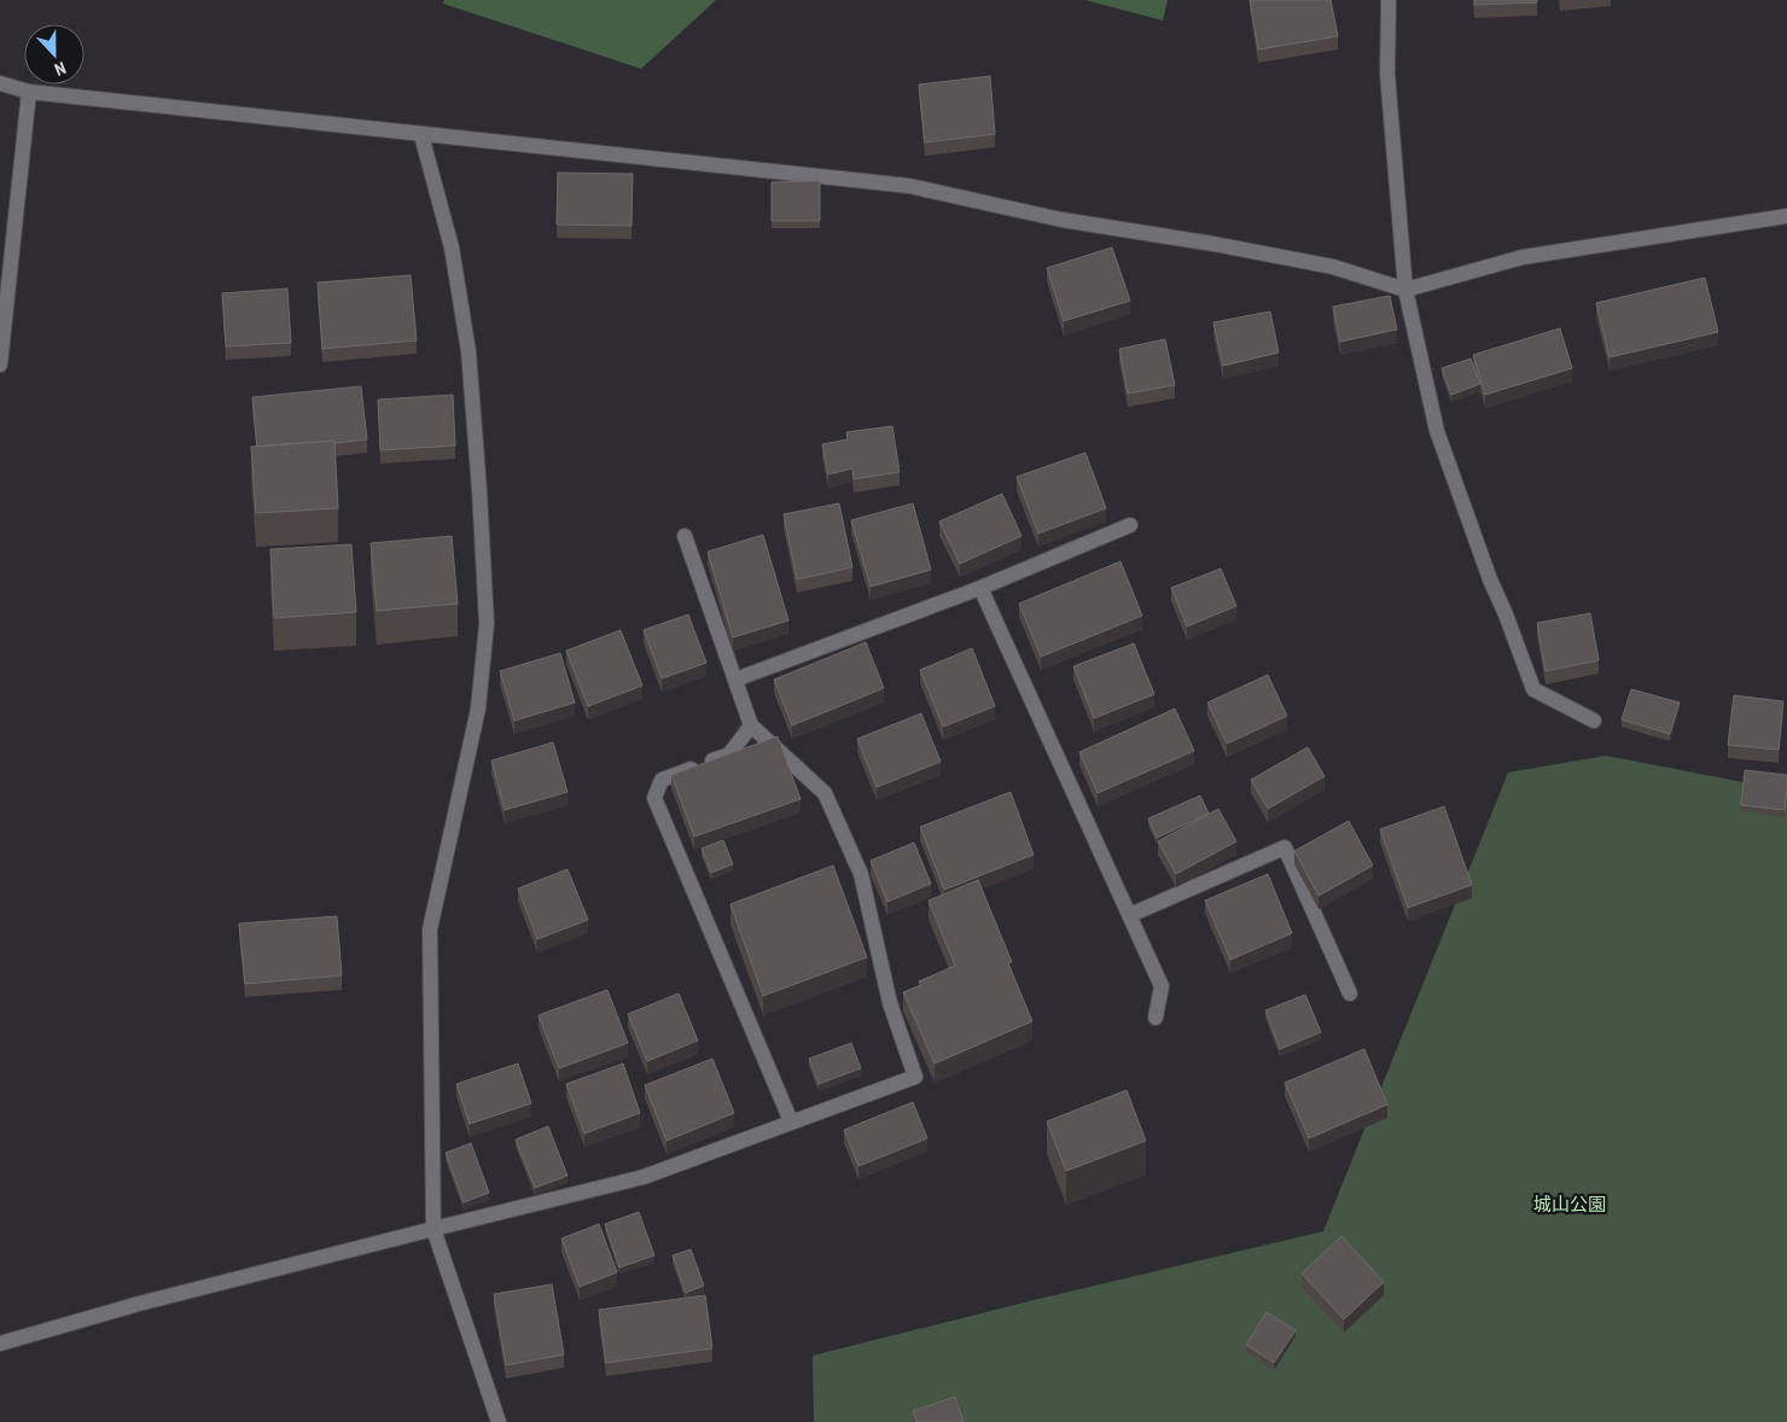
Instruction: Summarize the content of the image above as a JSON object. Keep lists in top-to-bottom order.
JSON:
{
  "parks": ["城山公園"],
  "north": "bottom"
}
